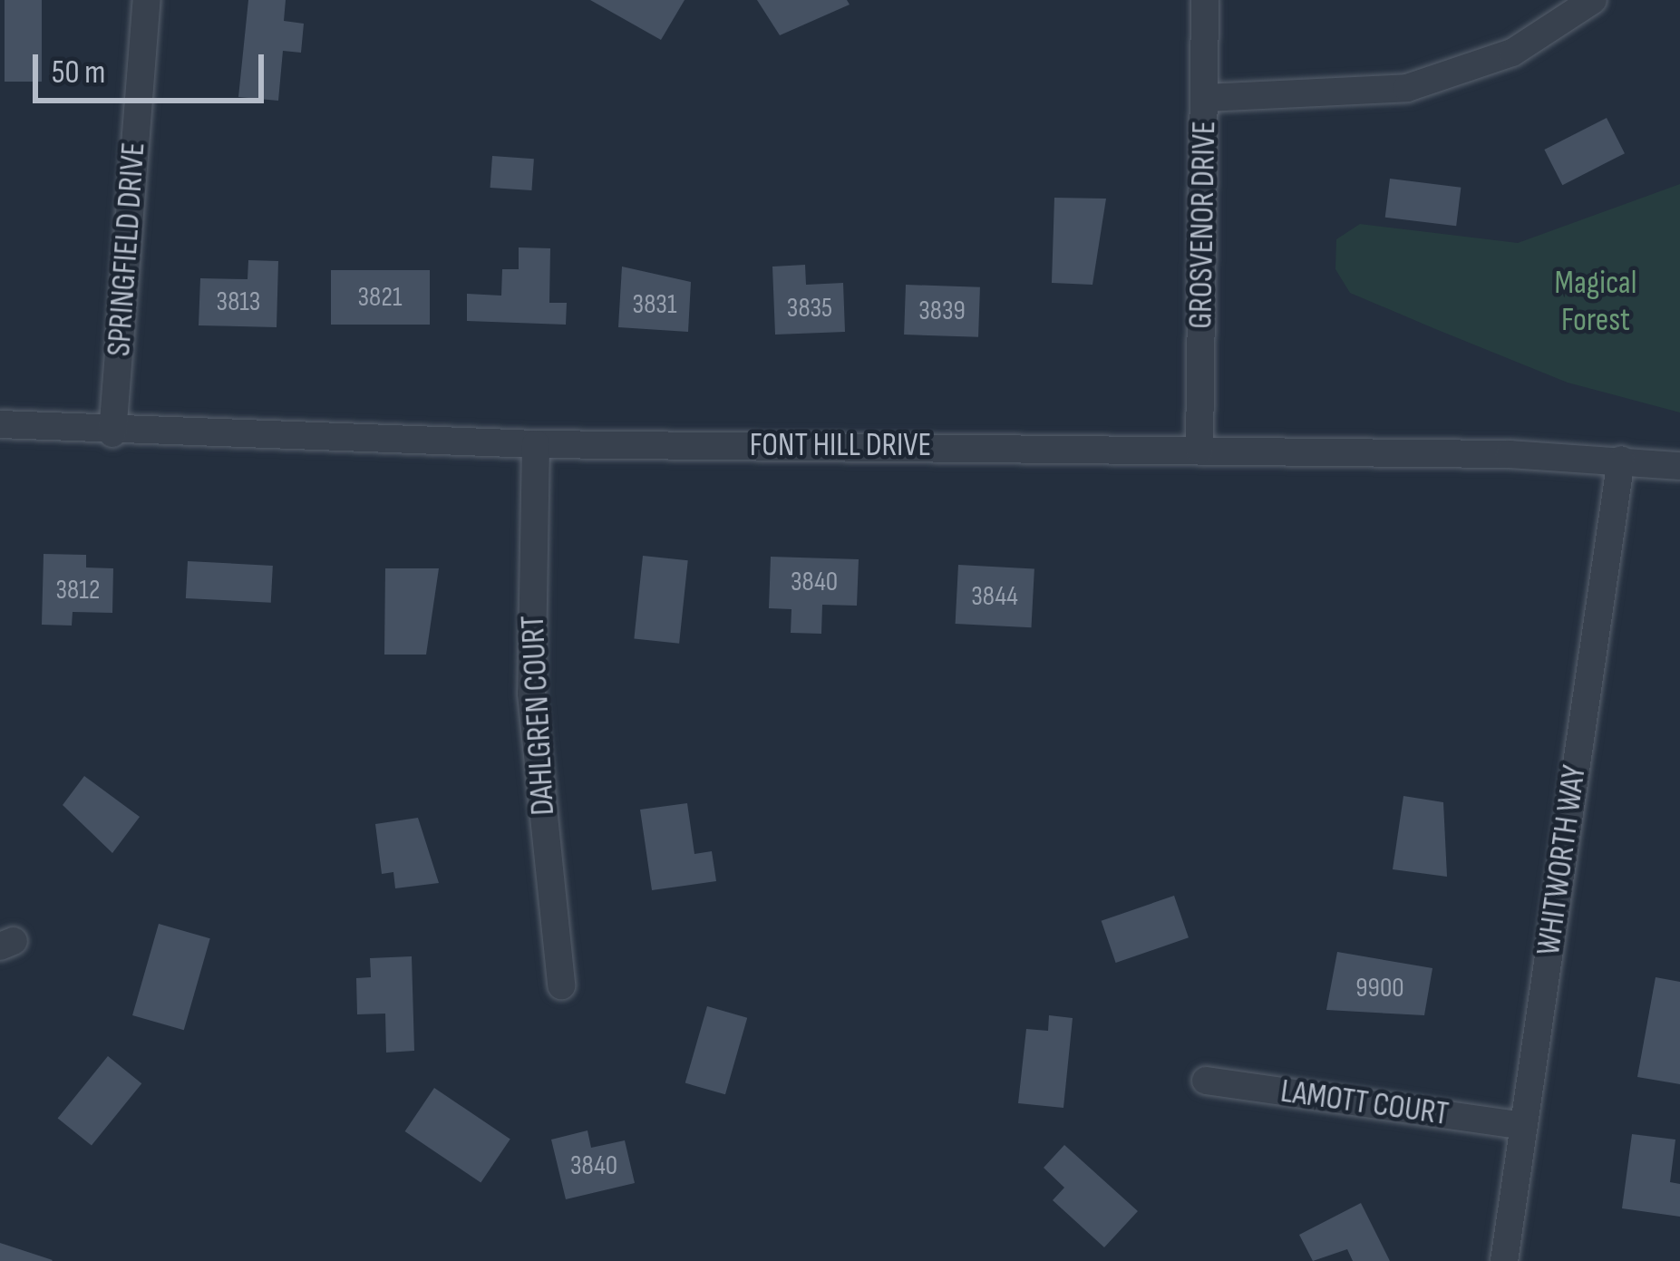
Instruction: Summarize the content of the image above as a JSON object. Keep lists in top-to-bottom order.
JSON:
{
  "streets": {
    "street": [
      "GROSVENOR DRIVE",
      "SPRINGFIELD DRIVE",
      "FONT HILL DRIVE",
      "DAHLGREN COURT",
      "WHITWORTH WAY",
      "LAMOTT COURT"
    ]
  },
  "crossings": [
    ["GROSVENOR DRIVE", "FONT HILL DRIVE"],
    ["SPRINGFIELD DRIVE", "FONT HILL DRIVE"],
    ["FONT HILL DRIVE", "DAHLGREN COURT"],
    ["FONT HILL DRIVE", "WHITWORTH WAY"],
    ["WHITWORTH WAY", "LAMOTT COURT"]
  ],
  "parks": ["Magical Forest"],
  "house_numbers": [
    "3821",
    "3813",
    "3831",
    "3835",
    "3839",
    "3840",
    "3812",
    "3844",
    "9900",
    "3840"
  ],
  "scale_bar": "50 m"
}
